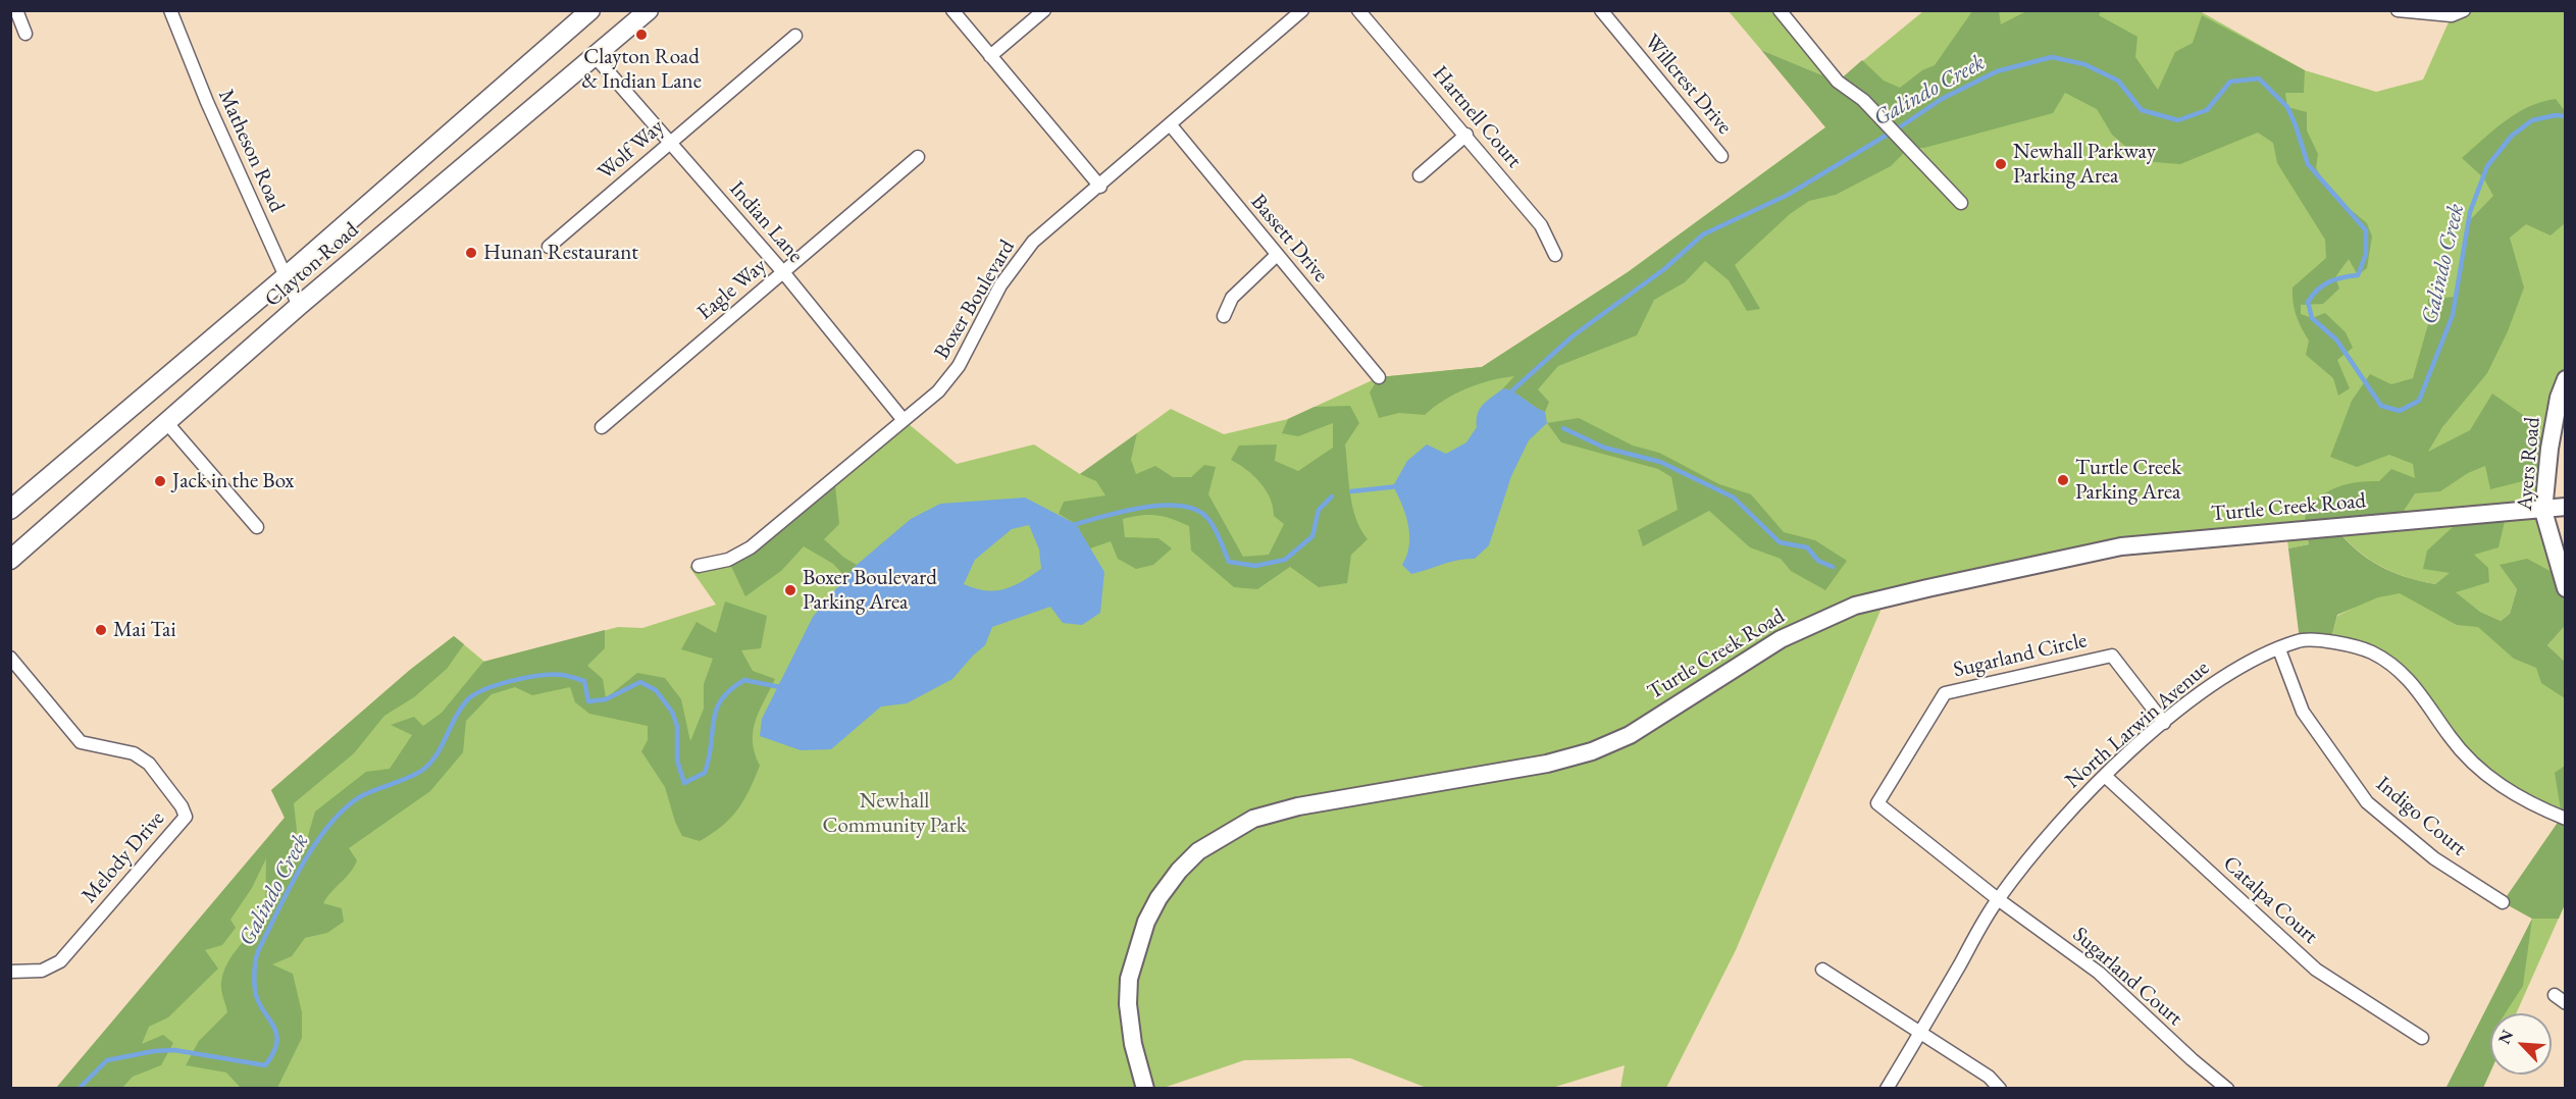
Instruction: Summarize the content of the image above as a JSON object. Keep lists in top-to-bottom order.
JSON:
{
  "streets": {
    "main road": ["Clayton Road"],
    "street": [
      "Willcrest Drive",
      "Hartnell Court",
      "Wolf Way",
      "Matheson Road",
      "Indian Lane",
      "Bassett Drive",
      "Eagle Way",
      "Boxer Boulevard",
      "Ayers Road",
      "Turtle Creek Road",
      "Sugarland Circle",
      "North Larwin Avenue",
      "Indigo Court",
      "Melody Drive",
      "Catalpa Court",
      "Sugarland Court"
    ]
  },
  "crossings": [
    ["Wolf Way", "Indian Lane"],
    ["Matheson Road", "Clayton Road"],
    ["Indian Lane", "Clayton Road"],
    ["Indian Lane", "Eagle Way"],
    ["Indian Lane", "Boxer Boulevard"],
    ["Bassett Drive", "Boxer Boulevard"],
    ["Ayers Road", "Turtle Creek Road"],
    ["Sugarland Circle", "North Larwin Avenue"],
    ["Sugarland Circle", "Sugarland Court"],
    ["North Larwin Avenue", "Indigo Court"],
    ["North Larwin Avenue", "Catalpa Court"],
    ["North Larwin Avenue", "Sugarland Court"]
  ],
  "water": ["Galindo Creek"],
  "parks": ["Newhall Community Park"],
  "places": [
    "Clayton Road & Indian Lane",
    "Newhall Parkway Parking Area",
    "Hunan Restaurant",
    "Turtle Creek Parking Area",
    "Jack in the Box",
    "Boxer Boulevard Parking Area",
    "Mai Tai"
  ],
  "north": "top left"
}
